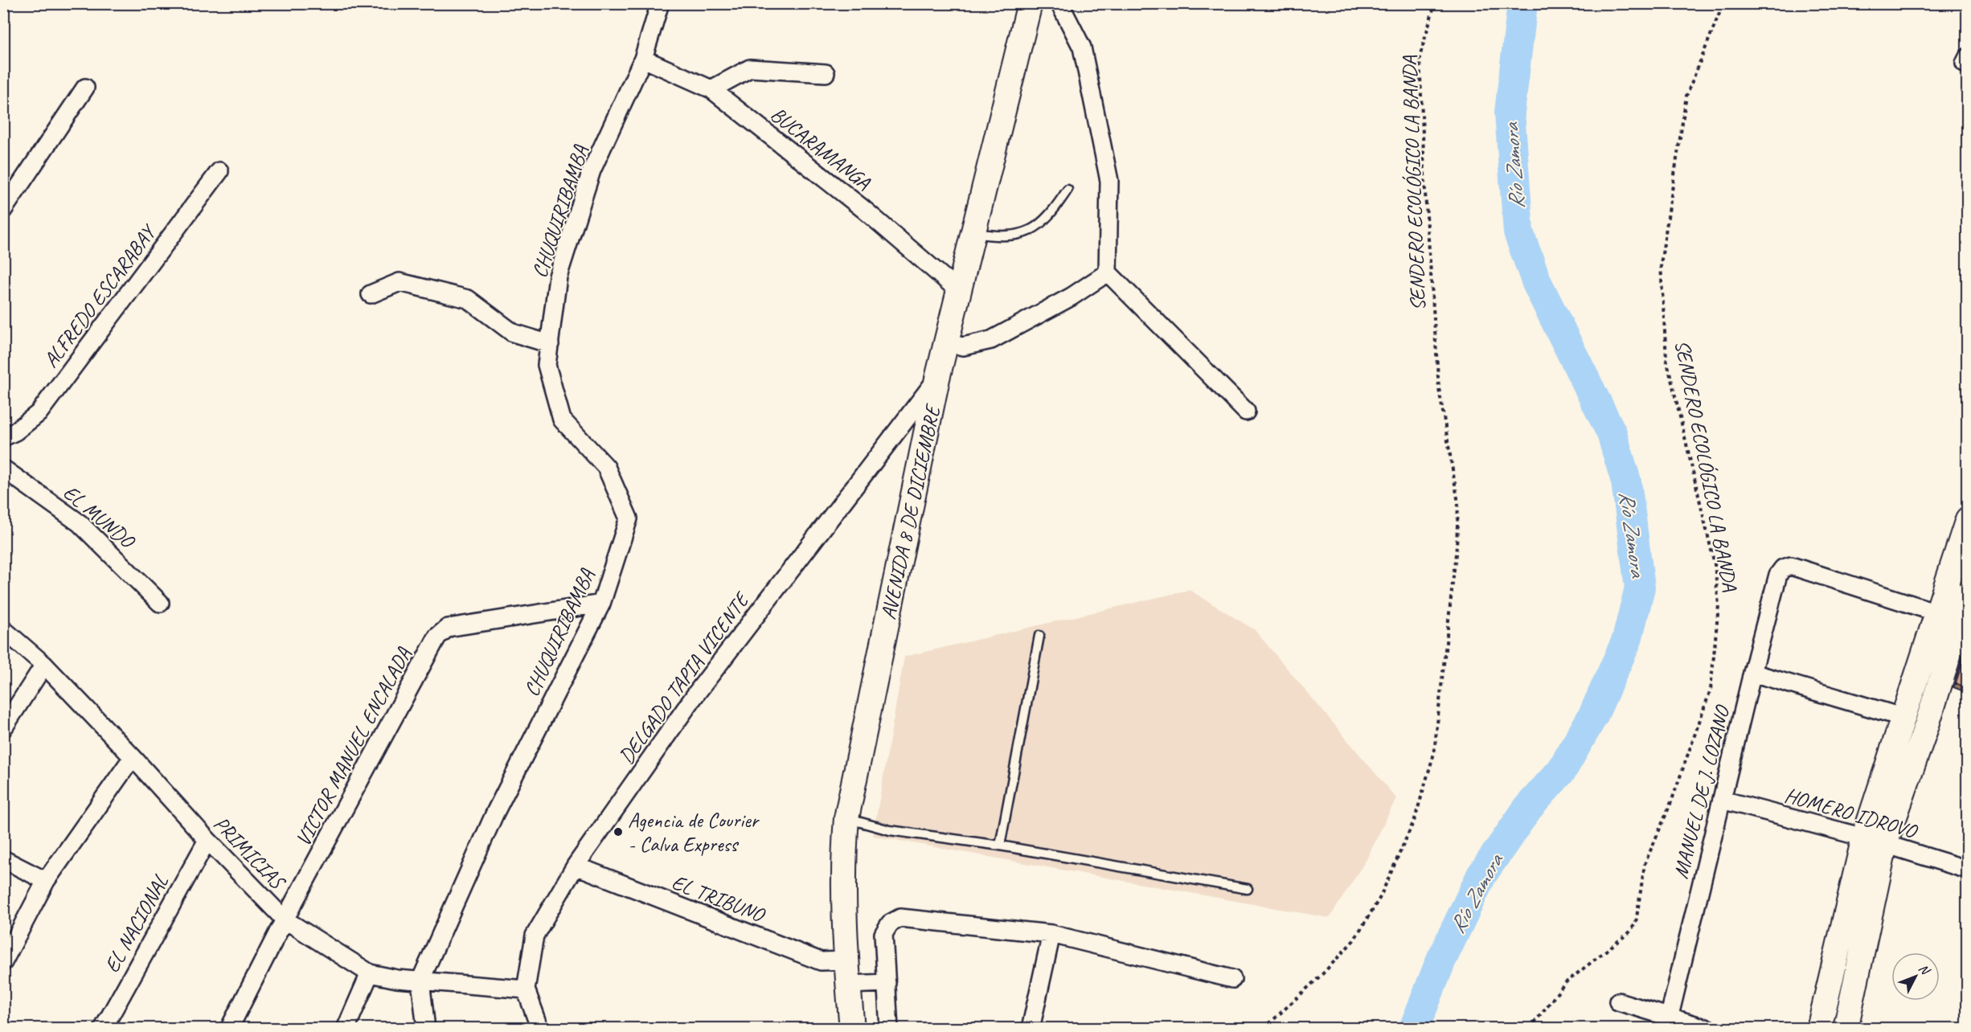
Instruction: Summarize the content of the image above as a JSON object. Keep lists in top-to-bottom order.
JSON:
{
  "streets": {
    "main road": ["AVENIDA 8 DE DICIEMBRE"],
    "street": [
      "BUCARAMANGA",
      "CHUQUIRIBAMBA",
      "ALFREDO ESCARABAY",
      "EL MUNDO",
      "DELGADO TAPIA VICENTE",
      "VICTOR MANUEL ENCALADA",
      "MANUEL DE J. LOZANO",
      "HOMERO IDROVO",
      "PRIMICIAS",
      "EL TRIBUNO",
      "EL NACIONAL"
    ],
    "path": ["SENDERO ECOLÓGICO LA BANDA"]
  },
  "crossings": [
    ["BUCARAMANGA", "CHUQUIRIBAMBA"],
    ["BUCARAMANGA", "AVENIDA 8 DE DICIEMBRE"],
    ["CHUQUIRIBAMBA", "VICTOR MANUEL ENCALADA"],
    ["CHUQUIRIBAMBA", "PRIMICIAS"],
    ["AVENIDA 8 DE DICIEMBRE", "DELGADO TAPIA VICENTE"],
    ["AVENIDA 8 DE DICIEMBRE", "EL TRIBUNO"],
    ["DELGADO TAPIA VICENTE", "PRIMICIAS"],
    ["DELGADO TAPIA VICENTE", "EL TRIBUNO"],
    ["VICTOR MANUEL ENCALADA", "PRIMICIAS"],
    ["MANUEL DE J. LOZANO", "HOMERO IDROVO"],
    ["PRIMICIAS", "EL NACIONAL"]
  ],
  "water": ["Río Zamora"],
  "places": ["Agencia de Courier - Calva Express"],
  "north": "top right"
}
